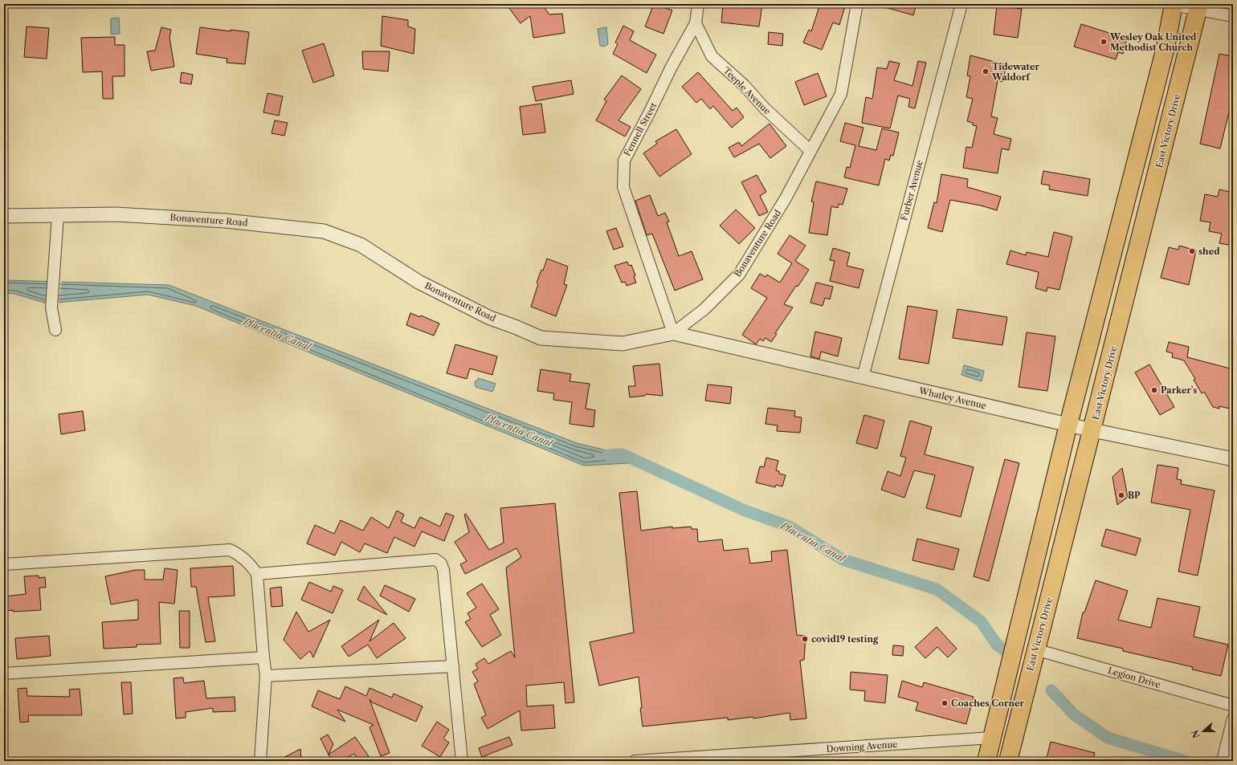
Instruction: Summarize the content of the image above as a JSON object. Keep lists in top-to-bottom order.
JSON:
{
  "streets": {
    "main road": ["East Victory Drive"],
    "street": [
      "Teeple Avenue",
      "Fennell Street",
      "Furber Avenue",
      "Bonaventure Road",
      "Whatley Avenue",
      "Legion Drive",
      "Downing Avenue"
    ]
  },
  "crossings": [
    ["Teeple Avenue", "Fennell Street"],
    ["Teeple Avenue", "Bonaventure Road"],
    ["Fennell Street", "Bonaventure Road"],
    ["Fennell Street", "Whatley Avenue"],
    ["East Victory Drive", "Whatley Avenue"],
    ["East Victory Drive", "Legion Drive"],
    ["Furber Avenue", "Whatley Avenue"],
    ["Bonaventure Road", "Whatley Avenue"]
  ],
  "water": ["Placentia Canal"],
  "places": [
    "Wesley Oak United Methodist Church",
    "Tidewater Waldorf",
    "shed",
    "Parker's",
    "BP",
    "covid19 testing",
    "Coaches Corner"
  ],
  "north": "left"
}
